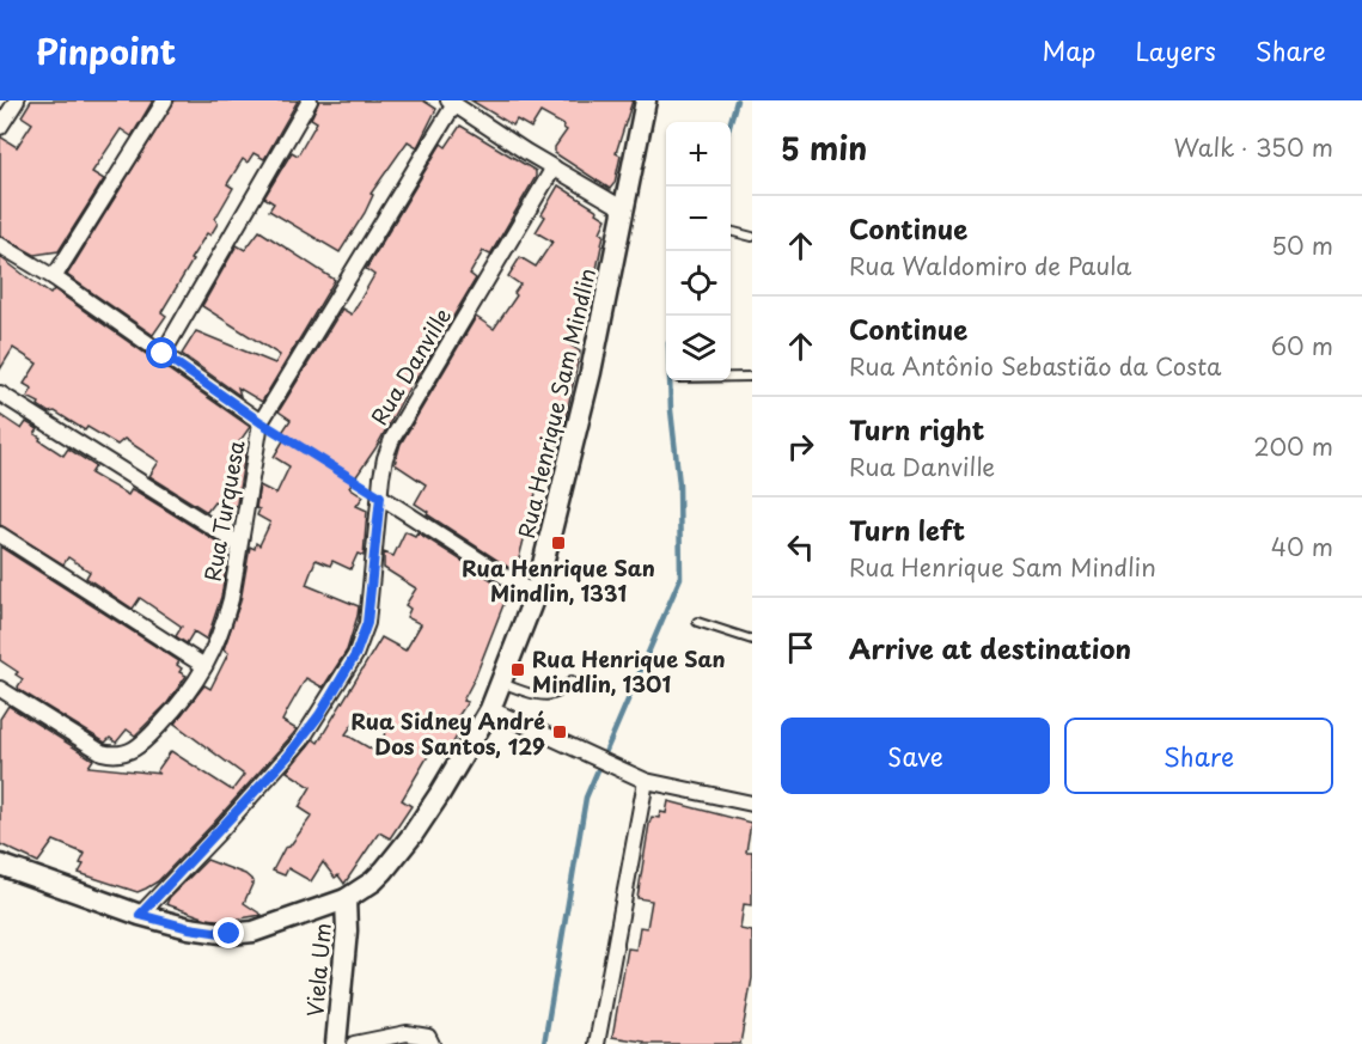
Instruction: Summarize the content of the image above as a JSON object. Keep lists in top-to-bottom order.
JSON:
{
  "streets": {
    "street": [
      "Rua Danville",
      "Rua Henrique Sam Mindlin",
      "Rua Turquesa",
      "Viela Um"
    ]
  },
  "crossings": [
    ["Rua Danville", "Rua Henrique Sam Mindlin"],
    ["Rua Henrique Sam Mindlin", "Viela Um"]
  ],
  "places": {
    "transit": ["Rua Henrique San Mindlin, 1331", "Rua Henrique San Mindlin, 1301", "Rua Sidney André Dos Santos, 129"]
  },
  "page": {
    "header": "Pinpoint",
    "nav": ["Map", "Layers", "Share"],
    "heading": ["5 min", "Walk · 350 m"],
    "map_buttons": ["+", "−"],
    "list": [
      ["Continue", "Rua Waldomiro de Paula", "50 m"],
      ["Continue", "Rua Antônio Sebastião da Costa", "60 m"],
      ["Turn right", "Rua Danville", "200 m"],
      ["Turn left", "Rua Henrique Sam Mindlin", "40 m"],
      "Arrive at destination"
    ],
    "buttons": ["Save", "Share"]
  }
}
